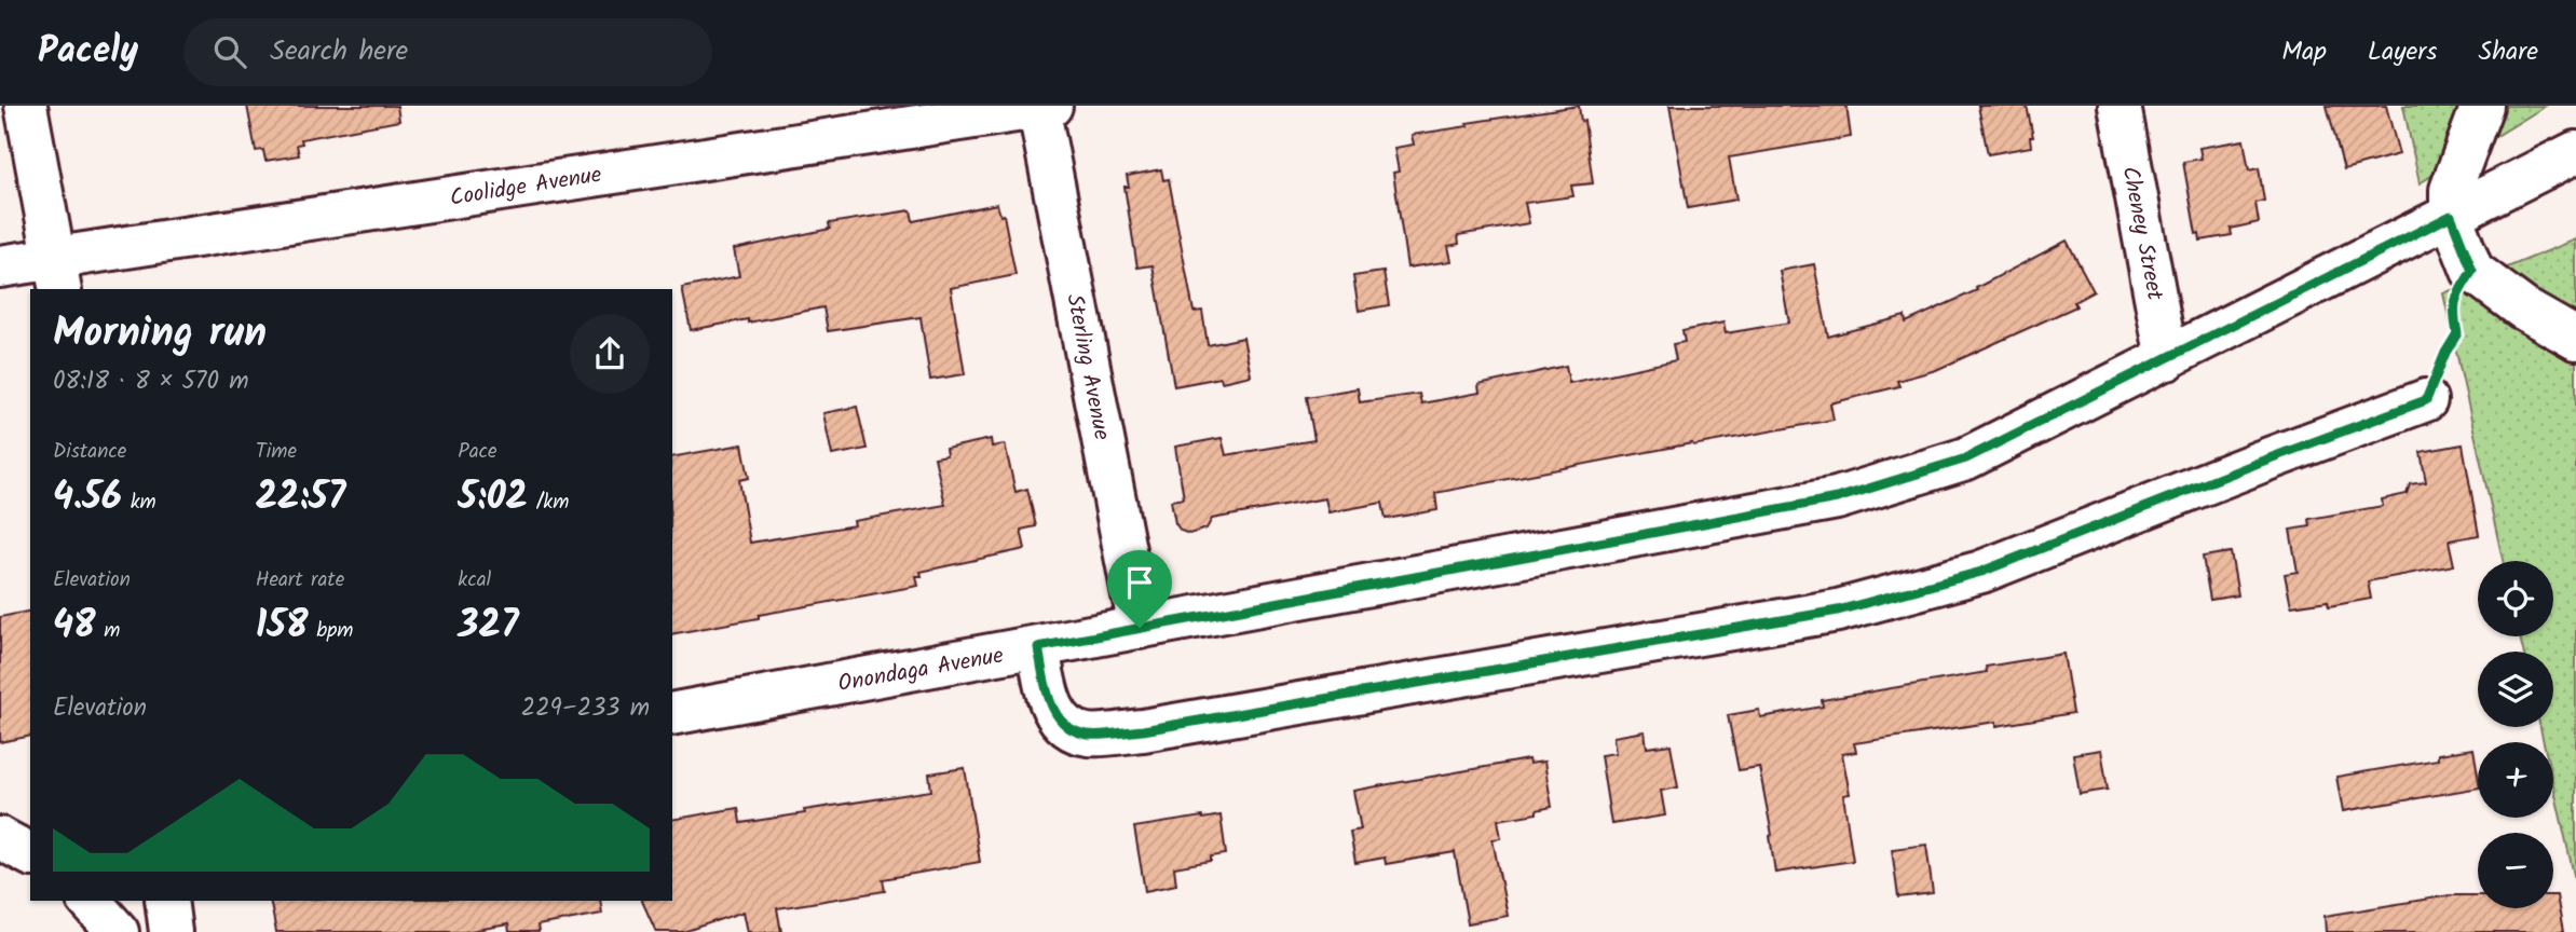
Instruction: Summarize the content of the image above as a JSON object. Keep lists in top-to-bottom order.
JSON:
{
  "streets": {
    "street": [
      "Coolidge Avenue",
      "Cheney Street",
      "Sterling Avenue",
      "Onondaga Avenue"
    ]
  },
  "crossings": [
    ["Coolidge Avenue", "Sterling Avenue"],
    ["Cheney Street", "Onondaga Avenue"],
    ["Sterling Avenue", "Onondaga Avenue"]
  ],
  "page": {
    "header": "Pacely",
    "search": "Search here",
    "nav": ["Map", "Layers", "Share"],
    "heading": ["Morning run", "08:18 · 8 × 570 m"],
    "stats": [
      ["Distance", "4.56 km"],
      ["Time", "22:57"],
      ["Pace", "5:02 /km"],
      ["Elevation", "48 m"],
      ["Heart rate", "158 bpm"],
      ["kcal", "327"]
    ],
    "map_buttons": ["+", "−"],
    "chart": ["Elevation", "229–233 m"]
  }
}
